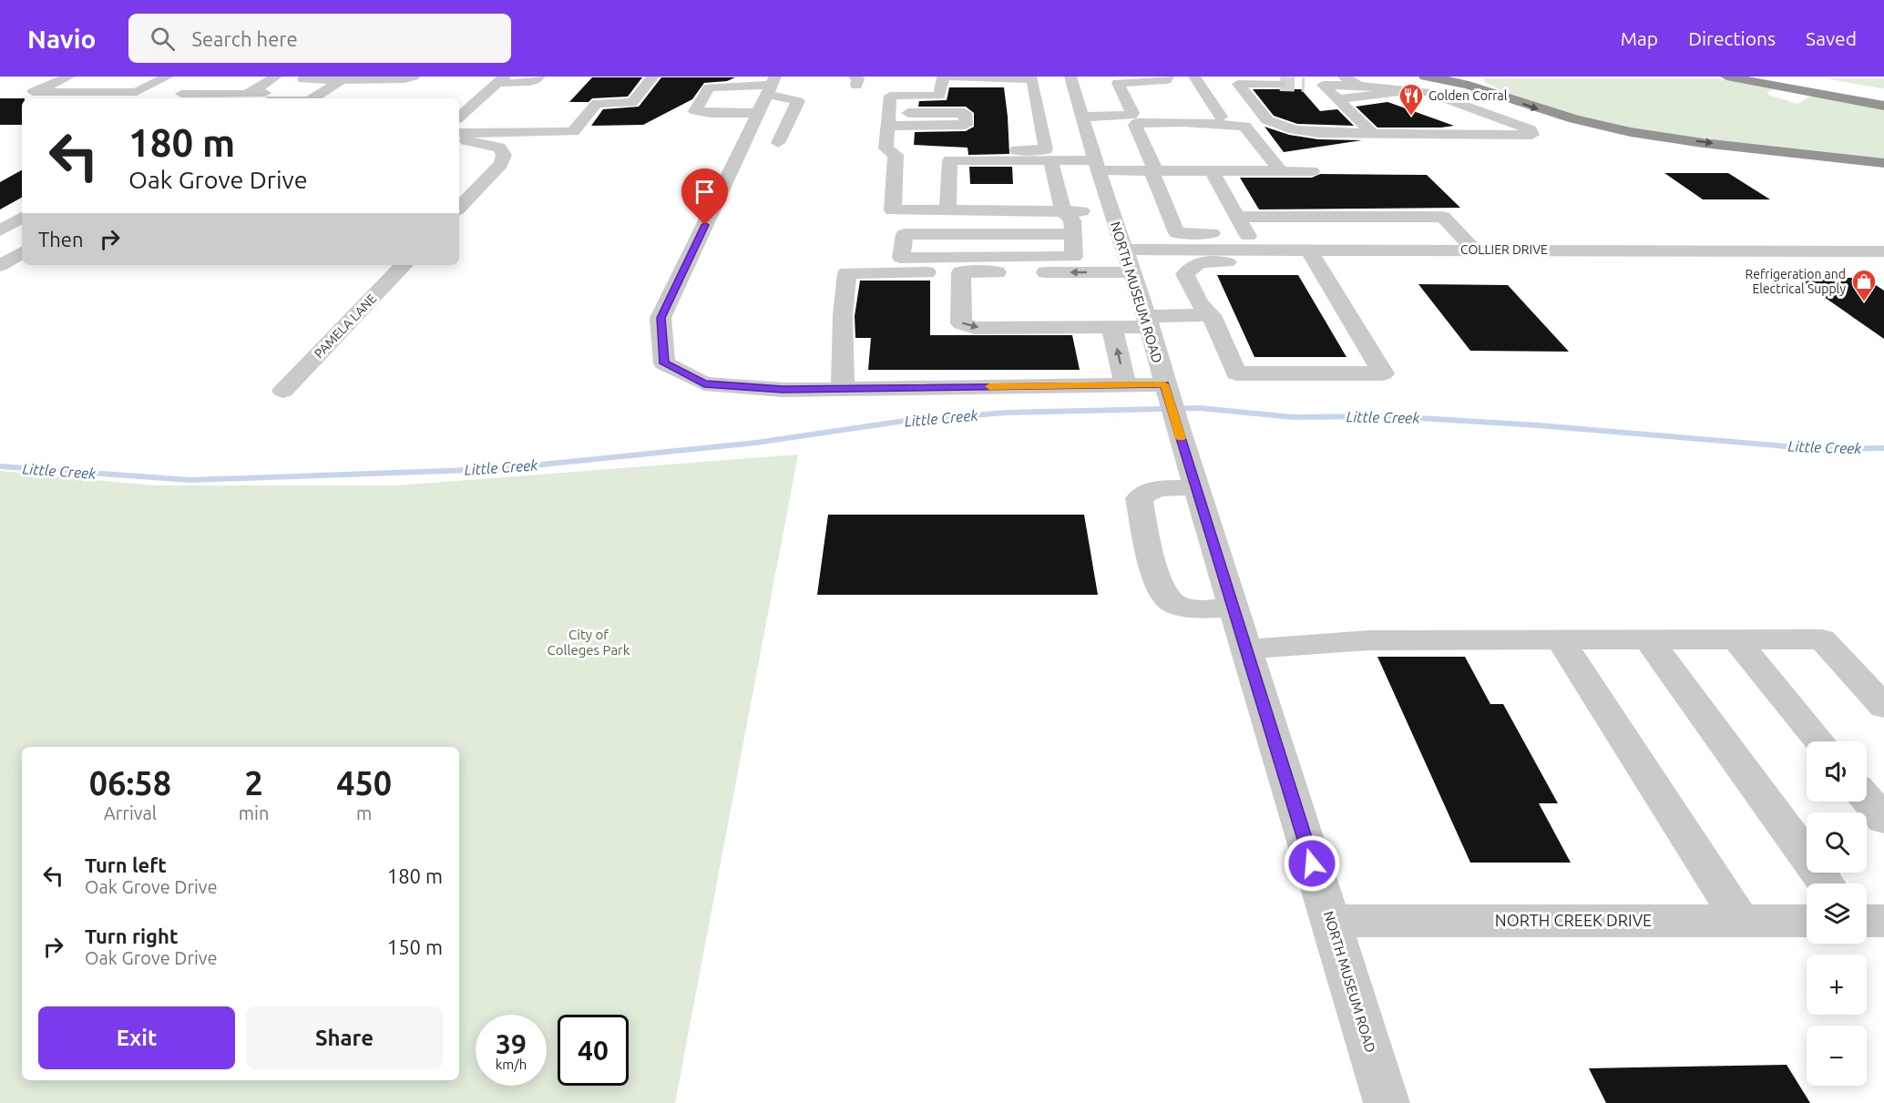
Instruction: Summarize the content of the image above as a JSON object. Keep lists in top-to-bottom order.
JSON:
{
  "streets": {
    "street": [
      "COLLIER DRIVE",
      "NORTH MUSEUM ROAD",
      "PAMELA LANE",
      "NORTH CREEK DRIVE"
    ]
  },
  "crossings": [
    ["COLLIER DRIVE", "NORTH MUSEUM ROAD"],
    ["NORTH MUSEUM ROAD", "NORTH CREEK DRIVE"]
  ],
  "water": ["Little Creek"],
  "parks": ["City of Colleges Park"],
  "places": {
    "restaurant": ["Golden Corral"],
    "shop": ["Refrigeration and Electrical Supply"]
  },
  "page": {
    "header": "Navio",
    "search": "Search here",
    "nav": ["Map", "Directions", "Saved"],
    "turn": ["180 m", "Oak Grove Drive"],
    "then": "Then",
    "map_buttons": ["+", "−"],
    "eta": [
      "06:58",
      "Arrival",
      "2",
      "min",
      "450",
      "m"
    ],
    "list": [
      {
        "name": "Turn left",
        "note": "Oak Grove Drive",
        "value": "180 m"
      },
      {
        "name": "Turn right",
        "note": "Oak Grove Drive",
        "value": "150 m"
      }
    ],
    "buttons": ["Exit", "Share"],
    "speed": "39 km/h",
    "limit": "40"
  }
}
